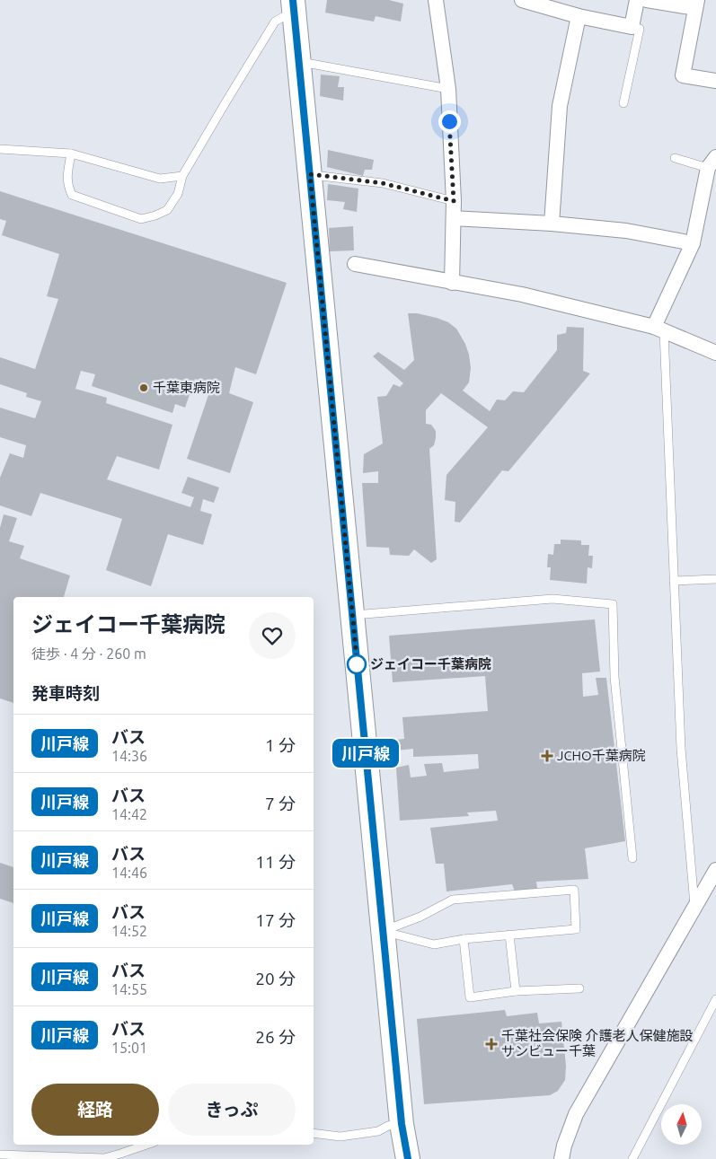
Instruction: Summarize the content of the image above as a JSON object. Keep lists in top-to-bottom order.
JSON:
{
  "places": {
    "other": ["千葉東病院", "ジェイコー千葉病院"],
    "health": ["JCHO千葉病院", "千葉社会保険 介護老人保健施設 サンビュー千葉"]
  },
  "lines": ["bus line 川戸線"],
  "north": "top",
  "page": {
    "on_map": "川戸線",
    "heading": [
      ["ジェイコー千葉病院", "徒歩 · 4 分 · 260 m"],
      "発車時刻"
    ],
    "list": [
      {
        "mark": "川戸線",
        "name": "バス",
        "note": "14:36",
        "value": "1 分"
      },
      {
        "mark": "川戸線",
        "name": "バス",
        "note": "14:42",
        "value": "7 分"
      },
      {
        "mark": "川戸線",
        "name": "バス",
        "note": "14:46",
        "value": "11 分"
      },
      {
        "mark": "川戸線",
        "name": "バス",
        "note": "14:52",
        "value": "17 分"
      },
      {
        "mark": "川戸線",
        "name": "バス",
        "note": "14:55",
        "value": "20 分"
      },
      {
        "mark": "川戸線",
        "name": "バス",
        "note": "15:01",
        "value": "26 分"
      }
    ],
    "buttons": ["経路", "きっぷ"]
  }
}
